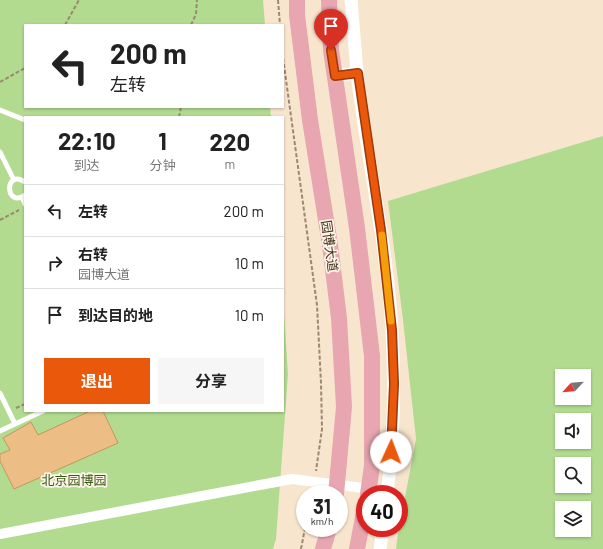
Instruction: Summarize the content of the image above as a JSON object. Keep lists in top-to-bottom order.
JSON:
{
  "streets": {
    "main road": ["园博大道"]
  },
  "parks": ["北京园博园"],
  "north": "bottom left",
  "page": {
    "turn": ["200 m", "左转"],
    "eta": [
      "22:10",
      "到达",
      "1",
      "分钟",
      "220",
      "m"
    ],
    "list": [
      {
        "name": "左转",
        "value": "200 m"
      },
      {
        "name": "右转",
        "note": "园博大道",
        "value": "10 m"
      },
      {
        "name": "到达目的地",
        "value": "10 m"
      }
    ],
    "buttons": ["退出", "分享"],
    "speed": "31 km/h",
    "limit": "40"
  }
}
